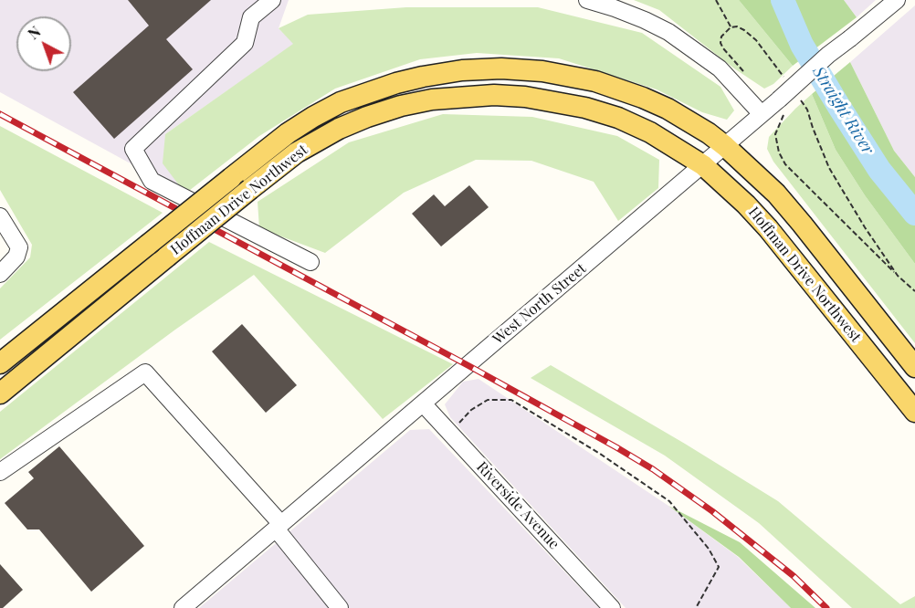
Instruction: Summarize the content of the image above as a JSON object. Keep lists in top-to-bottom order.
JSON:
{
  "streets": {
    "main road": ["Hoffman Drive Northwest"],
    "street": ["West North Street", "Riverside Avenue"]
  },
  "crossings": [
    ["Hoffman Drive Northwest", "West North Street"],
    ["West North Street", "Riverside Avenue"]
  ],
  "water": ["Straight River"],
  "north": "top left"
}
